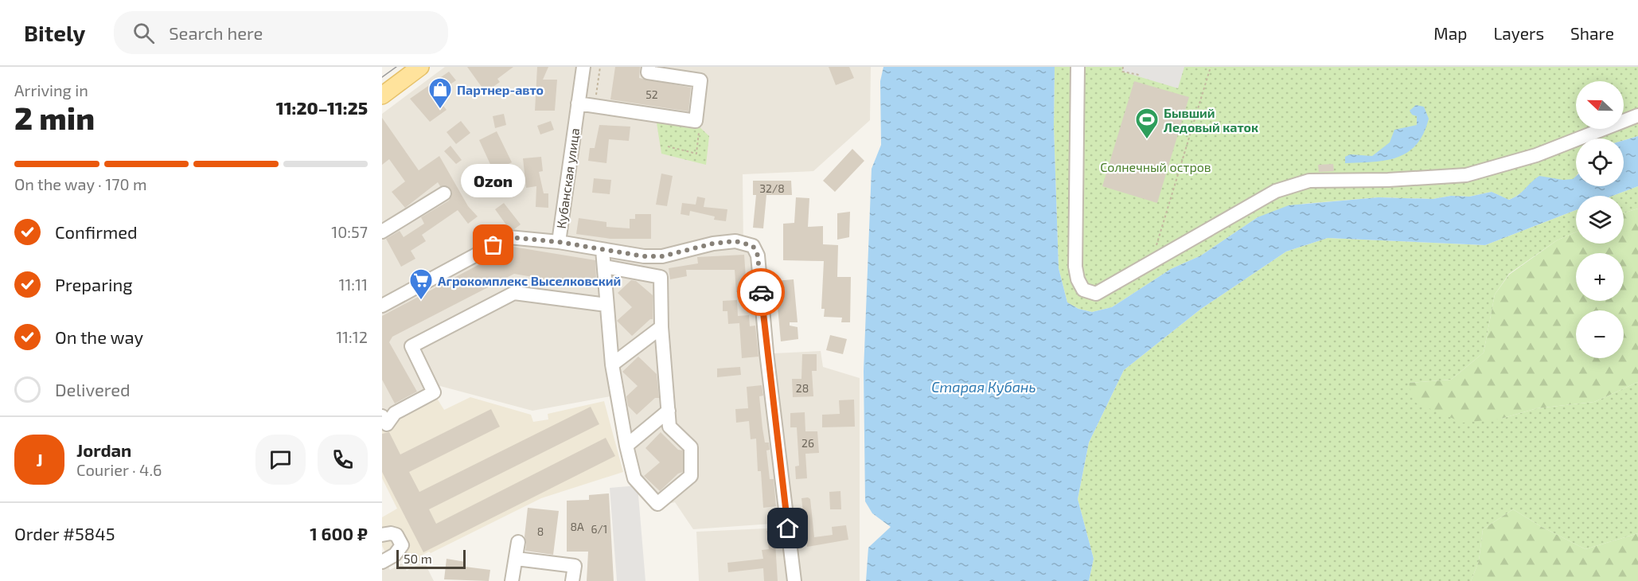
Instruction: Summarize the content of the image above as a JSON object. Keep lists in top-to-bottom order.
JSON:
{
  "streets": {
    "street": ["Кубанская улица"]
  },
  "water": ["Старая Кубань"],
  "parks": ["Солнечный остров"],
  "places": {
    "shop": ["Партнер-авто"],
    "sports": ["Бывший Ледовый каток"],
    "other": ["Ozon"],
    "supermarket": ["Агрокомплекс Выселковский"]
  },
  "house_numbers": [
    "52",
    "32/8",
    "28",
    "26",
    "8А",
    "6/1",
    "8"
  ],
  "scale_bar": "50 m",
  "north": "left",
  "page": {
    "header": "Bitely",
    "search": "Search here",
    "nav": ["Map", "Layers", "Share"],
    "heading": ["2 min", "Arriving in", "11:20–11:25"],
    "panel": [
      "Jordan",
      "Courier · 4.6",
      "Order #5845",
      "1 600 ₽"
    ],
    "map_buttons": ["+", "−"],
    "bar": "On the way · 170 m",
    "bubble": "Ozon",
    "list": [
      ["Confirmed", "10:57"],
      ["Preparing", "11:11"],
      ["On the way", "11:12"],
      "Delivered"
    ],
    "round": "J",
    "scale": "50 m"
  }
}
